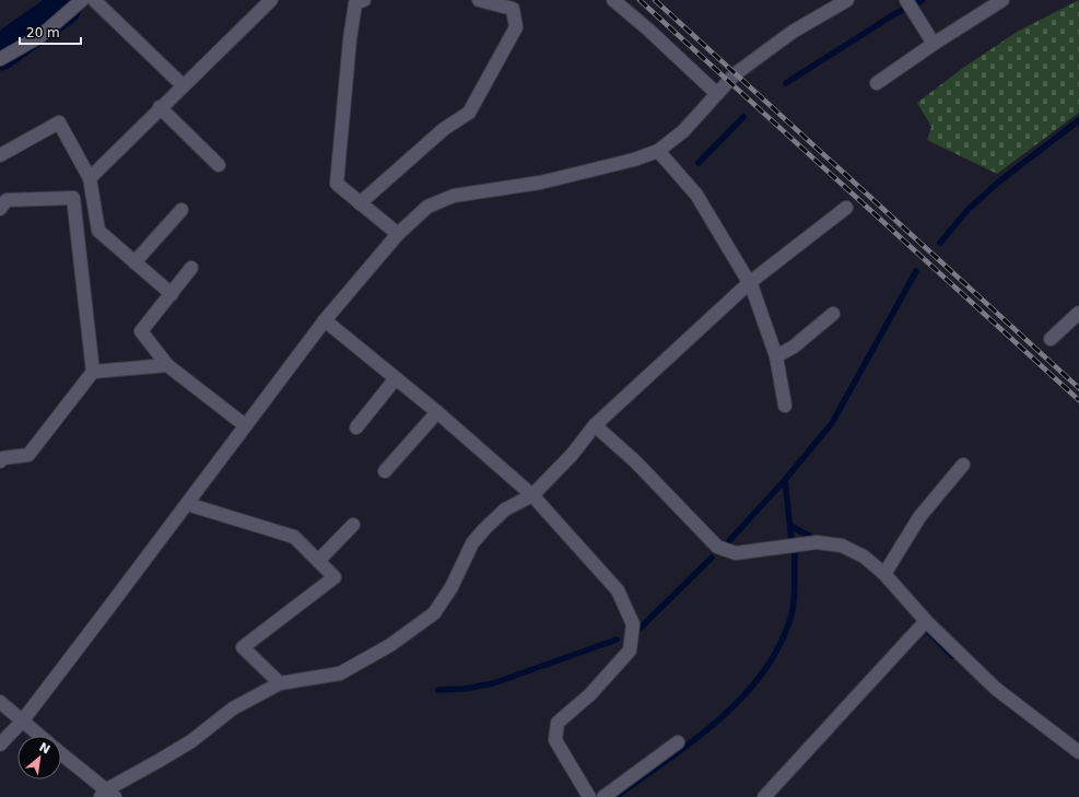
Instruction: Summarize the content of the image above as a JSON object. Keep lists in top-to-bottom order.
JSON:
{
  "scale_bar": "20 m",
  "north": "top right"
}
